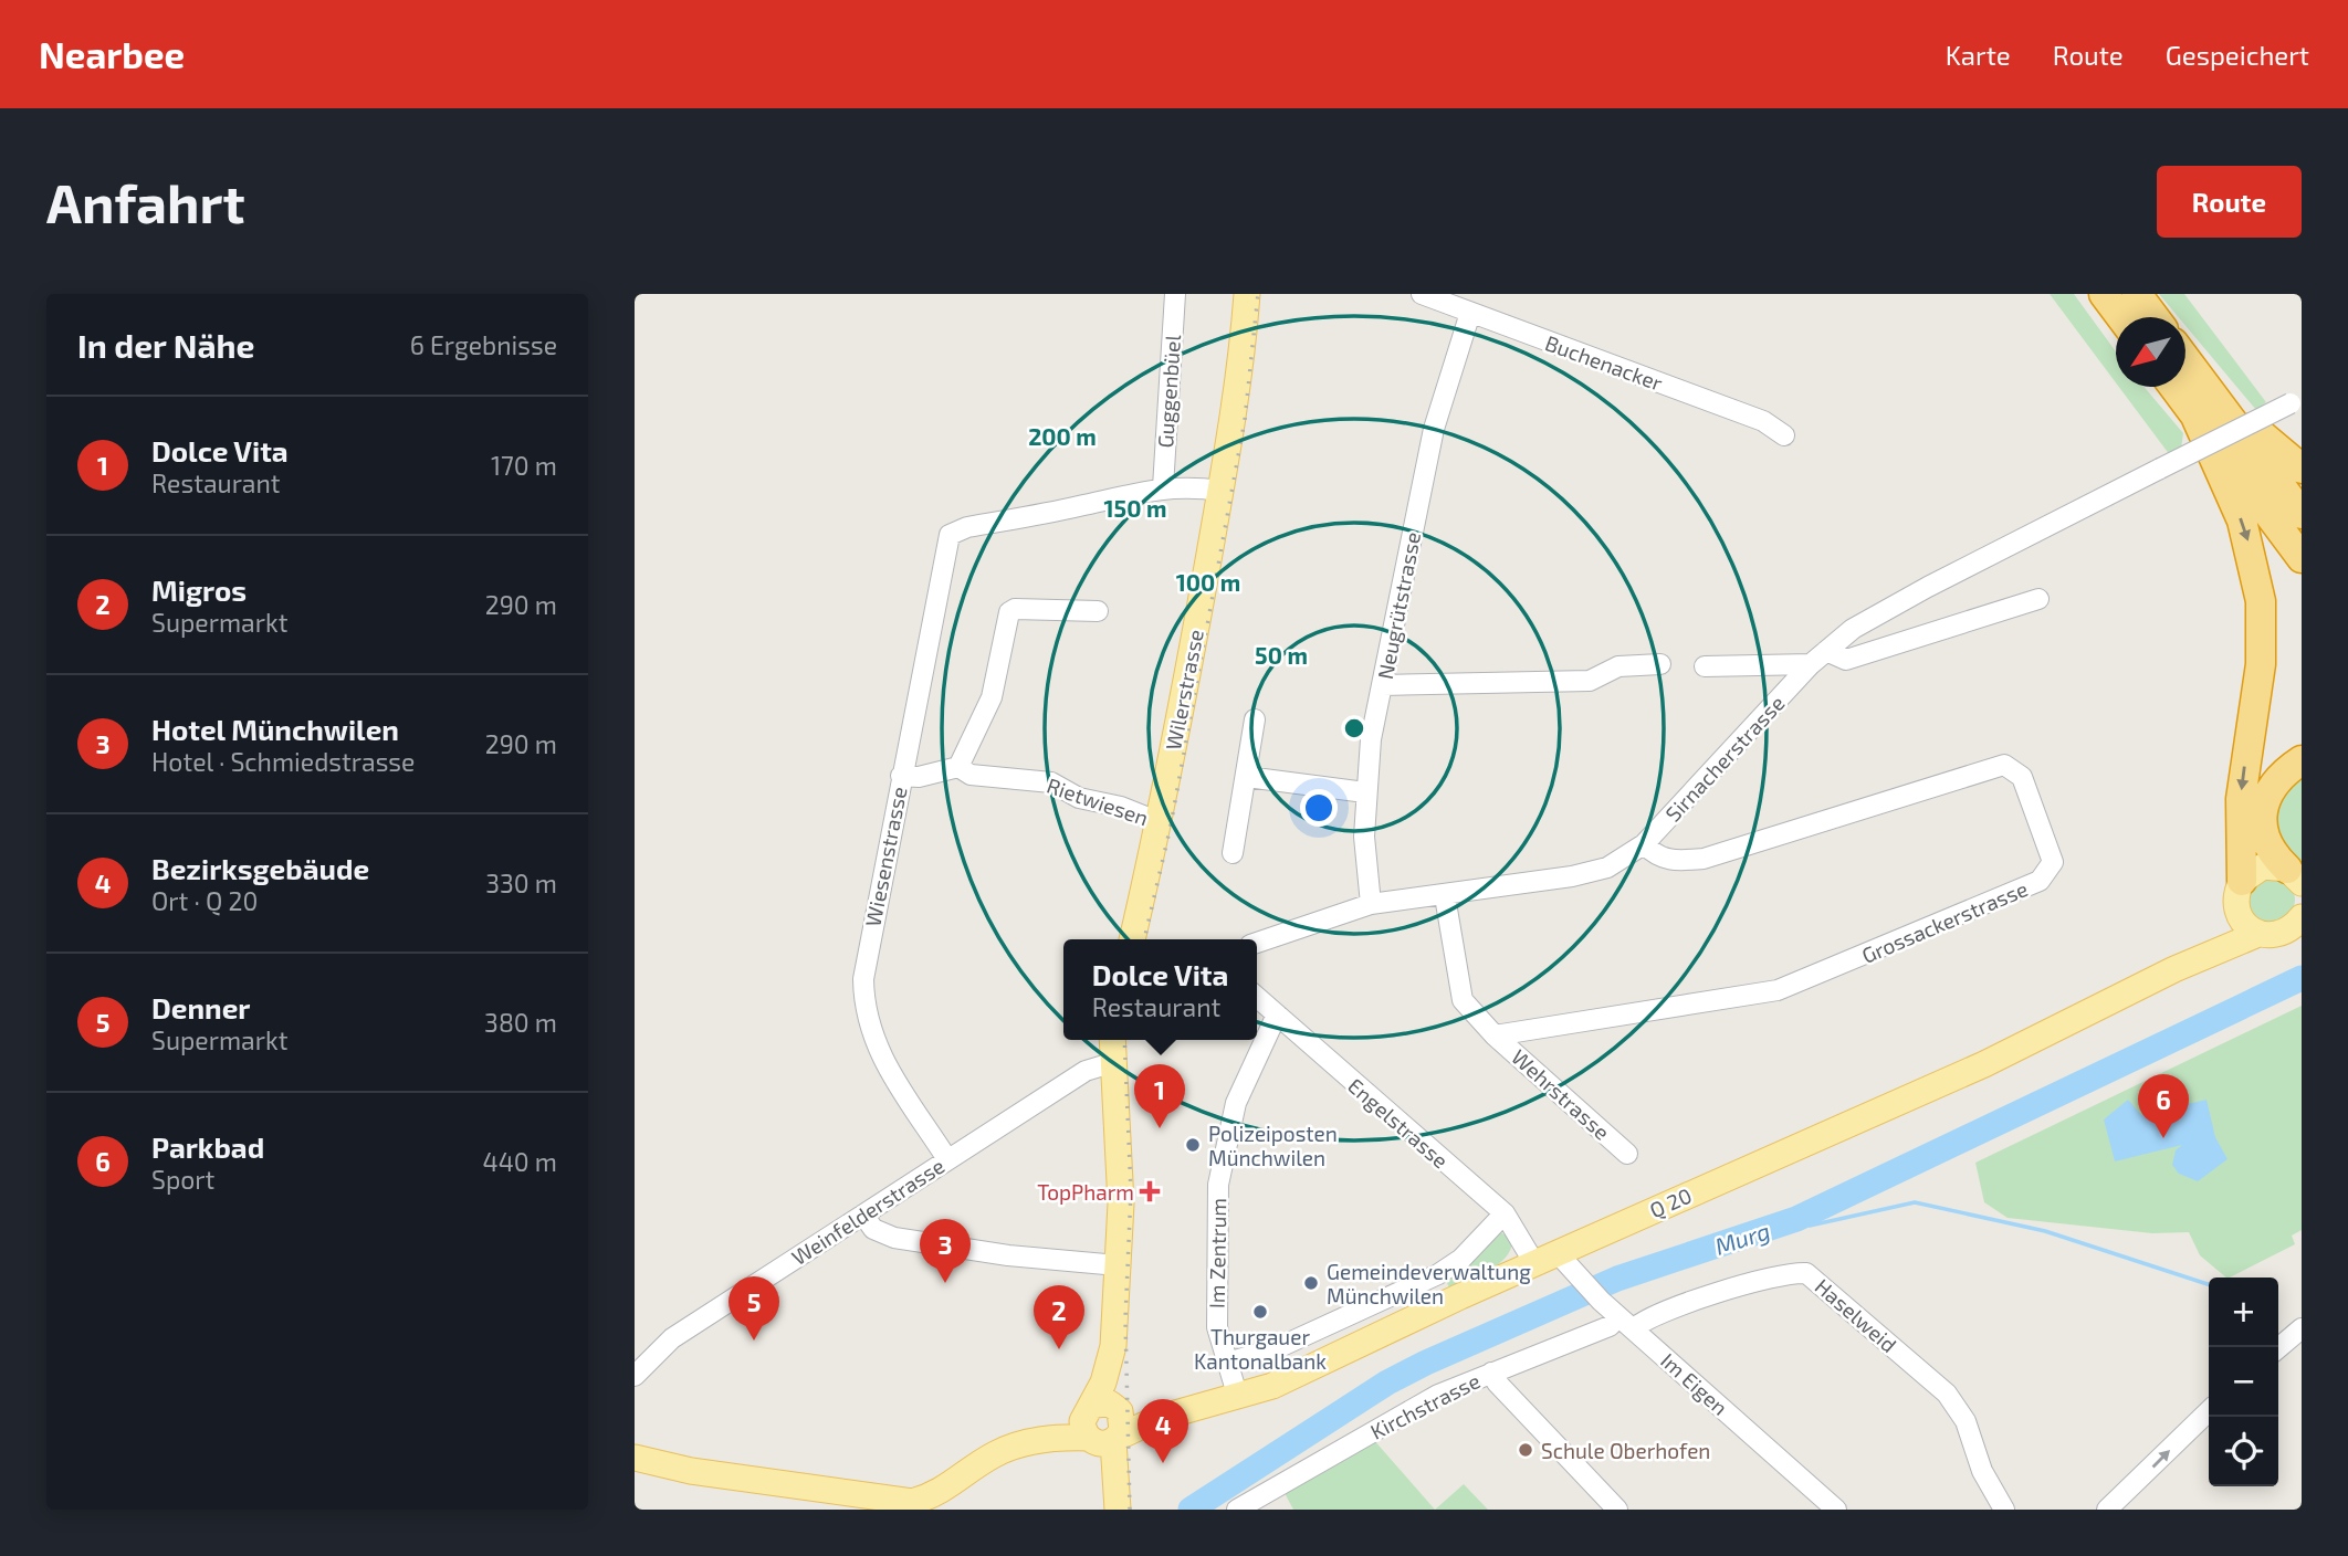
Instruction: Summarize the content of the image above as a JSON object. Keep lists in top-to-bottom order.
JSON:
{
  "streets": {
    "main road": ["Wilerstrasse", "Q 20"],
    "street": [
      "Buchenacker",
      "Guggenbüel",
      "Neugrütstrasse",
      "Sirnacherstrasse",
      "Rietwiesen",
      "Wiesenstrasse",
      "Grossackerstrasse",
      "Wehrstrasse",
      "Engelstrasse",
      "Weinfelderstrasse",
      "Im Zentrum",
      "Haselweid",
      "Im Eigen",
      "Kirchstrasse"
    ]
  },
  "crossings": [
    ["Buchenacker", "Neugrütstrasse"],
    ["Guggenbüel", "Wiesenstrasse"],
    ["Neugrütstrasse", "Sirnacherstrasse"],
    ["Wilerstrasse", "Rietwiesen"],
    ["Sirnacherstrasse", "Grossackerstrasse"],
    ["Rietwiesen", "Wiesenstrasse"],
    ["Wiesenstrasse", "Weinfelderstrasse"],
    ["Grossackerstrasse", "Wehrstrasse"],
    ["Engelstrasse", "Q 20"],
    ["Engelstrasse", "Im Zentrum"],
    ["Engelstrasse", "Im Eigen"],
    ["Q 20", "Im Zentrum"],
    ["Q 20", "Im Eigen"],
    ["Haselweid", "Im Eigen"],
    ["Haselweid", "Kirchstrasse"],
    ["Im Eigen", "Kirchstrasse"]
  ],
  "water": ["Murg"],
  "places": {
    "other": [
      "Polizeiposten Münchwilen",
      "Gemeindeverwaltung Münchwilen",
      "Thurgauer Kantonalbank",
      "Schule Oberhofen"
    ],
    "health": ["TopPharm"]
  },
  "north": "bottom left",
  "page": {
    "header": "Nearbee",
    "nav": ["Karte", "Route", "Gespeichert"],
    "buttons": "Route",
    "title": "Anfahrt",
    "heading": ["In der Nähe", "6 Ergebnisse"],
    "list": [
      {
        "mark": "1",
        "name": "Dolce Vita",
        "note": "Restaurant",
        "value": "170 m"
      },
      {
        "mark": "2",
        "name": "Migros",
        "note": "Supermarkt",
        "value": "290 m"
      },
      {
        "mark": "3",
        "name": "Hotel Münchwilen",
        "note": "Hotel · Schmiedstrasse",
        "value": "290 m"
      },
      {
        "mark": "4",
        "name": "Bezirksgebäude",
        "note": "Ort · Q 20",
        "value": "330 m"
      },
      {
        "mark": "5",
        "name": "Denner",
        "note": "Supermarkt",
        "value": "380 m"
      },
      {
        "mark": "6",
        "name": "Parkbad",
        "note": "Sport",
        "value": "440 m"
      }
    ],
    "popup": ["Dolce Vita", "Restaurant"],
    "pins": [
      "1",
      "6",
      "3",
      "5",
      "2",
      "4"
    ],
    "map_buttons": ["+", "−"]
  },
  "rings": [
    "200 m",
    "150 m",
    "100 m",
    "50 m"
  ]
}
